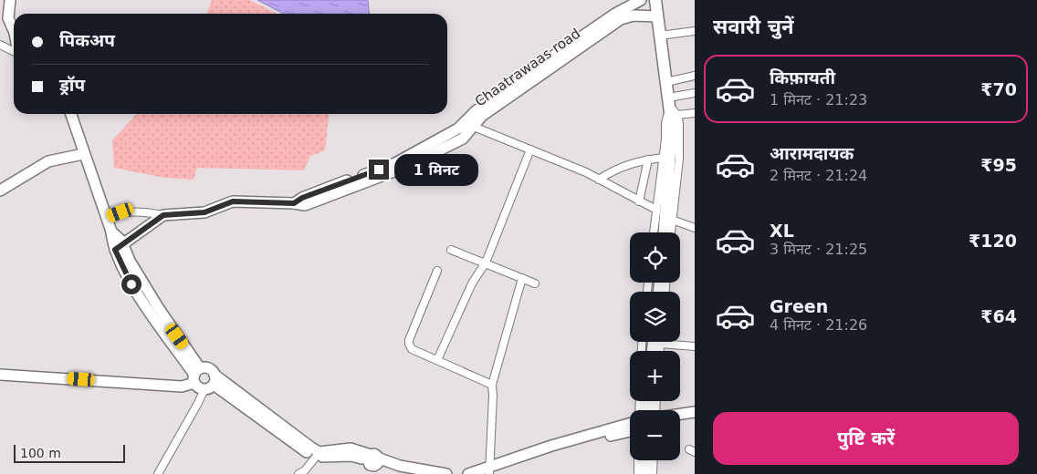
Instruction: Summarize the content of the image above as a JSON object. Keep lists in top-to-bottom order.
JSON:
{
  "streets": {
    "street": ["Chaatrawaas road"]
  },
  "scale_bar": "100 m",
  "page": {
    "heading": "सवारी चुनें",
    "banner": ["पिकअप", "ड्रॉप"],
    "list": [
      {
        "name": "किफ़ायती",
        "note": "1 मिनट · 21:23",
        "value": "₹70"
      },
      {
        "name": "आरामदायक",
        "note": "2 मिनट · 21:24",
        "value": "₹95"
      },
      {
        "name": "XL",
        "note": "3 मिनट · 21:25",
        "value": "₹120"
      },
      {
        "name": "Green",
        "note": "4 मिनट · 21:26",
        "value": "₹64"
      }
    ],
    "bubble": "1 मिनट",
    "map_buttons": ["+", "−"],
    "buttons": "पुष्टि करें",
    "scale": "100 m"
  }
}
